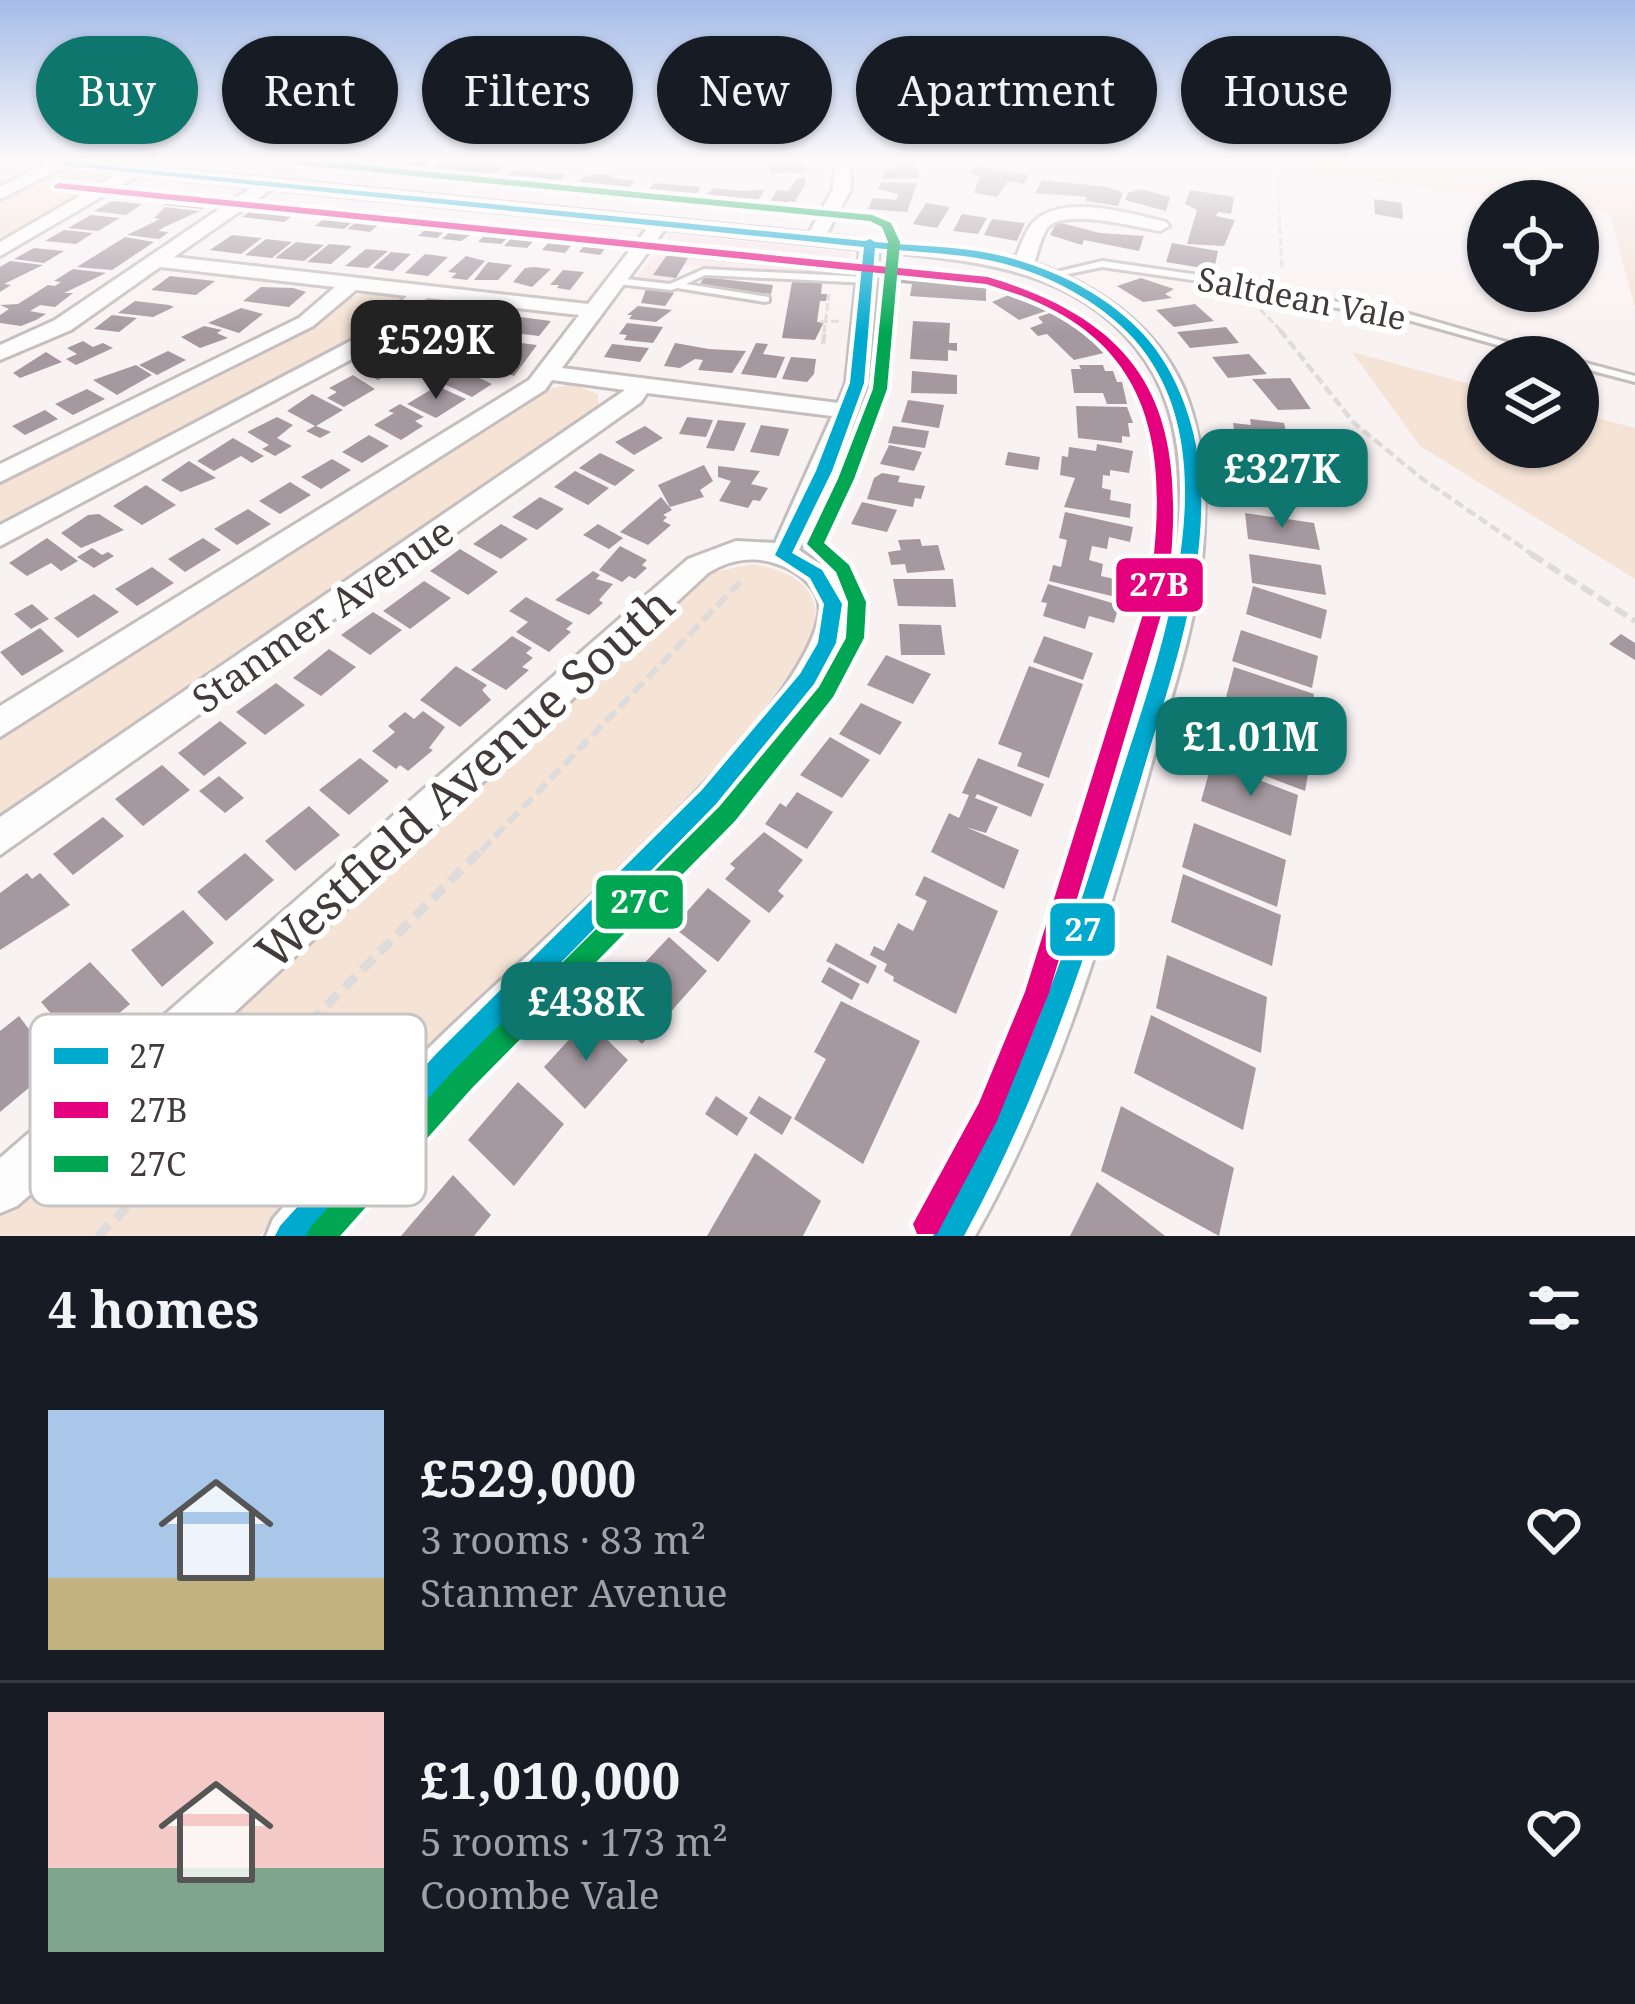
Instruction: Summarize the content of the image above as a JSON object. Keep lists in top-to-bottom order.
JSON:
{
  "streets": {
    "street": ["Stanmer Avenue", "Westfield Avenue South"],
    "lane": ["Saltdean Vale"]
  },
  "lines": ["transit line 27", "transit line 27B", "transit line 27C"],
  "legend": ["27", "27B", "27C"],
  "page": {
    "chip": [
      "Buy",
      "Rent",
      "Filters",
      "New",
      "Apartment",
      "House"
    ],
    "price": [
      "£529K",
      "£327K",
      "£1.01M",
      "£438K"
    ],
    "heading": "4 homes",
    "list": [
      {
        "name": "£529,000",
        "note": "3 rooms · 83 m² · Stanmer Avenue"
      },
      {
        "name": "£1,010,000",
        "note": "5 rooms · 173 m² · Coombe Vale"
      }
    ]
  }
}
